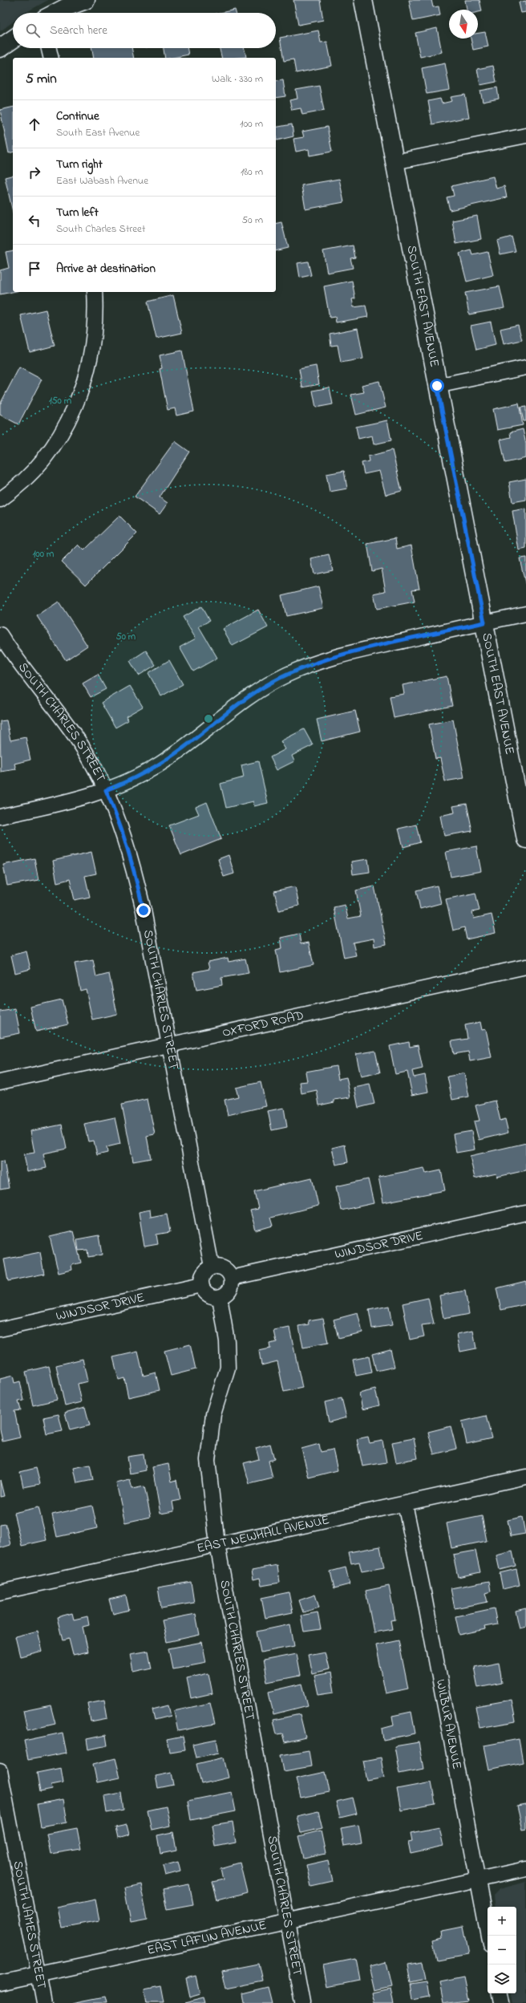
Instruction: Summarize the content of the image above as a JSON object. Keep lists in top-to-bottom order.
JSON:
{
  "streets": {
    "main road": ["SOUTH EAST AVENUE"],
    "street": [
      "SOUTH CHARLES STREET",
      "OXFORD ROAD",
      "WINDSOR DRIVE",
      "EAST NEWHALL AVENUE",
      "WILBUR AVENUE",
      "SOUTH JAMES STREET",
      "EAST LAFLIN AVENUE"
    ]
  },
  "crossings": [
    ["SOUTH CHARLES STREET", "OXFORD ROAD"],
    ["SOUTH CHARLES STREET", "WINDSOR DRIVE"],
    ["SOUTH CHARLES STREET", "EAST NEWHALL AVENUE"],
    ["SOUTH CHARLES STREET", "EAST LAFLIN AVENUE"],
    ["EAST NEWHALL AVENUE", "WILBUR AVENUE"],
    ["WILBUR AVENUE", "EAST LAFLIN AVENUE"],
    ["SOUTH JAMES STREET", "EAST LAFLIN AVENUE"]
  ],
  "north": "bottom",
  "page": {
    "search": "Search here",
    "heading": ["5 min", "Walk · 330 m"],
    "list": [
      ["Continue", "South East Avenue", "100 m"],
      ["Turn right", "East Wabash Avenue", "180 m"],
      ["Turn left", "South Charles Street", "50 m"],
      "Arrive at destination"
    ],
    "map_buttons": ["+", "−"]
  },
  "rings": ["150 m", "100 m", "50 m"]
}
